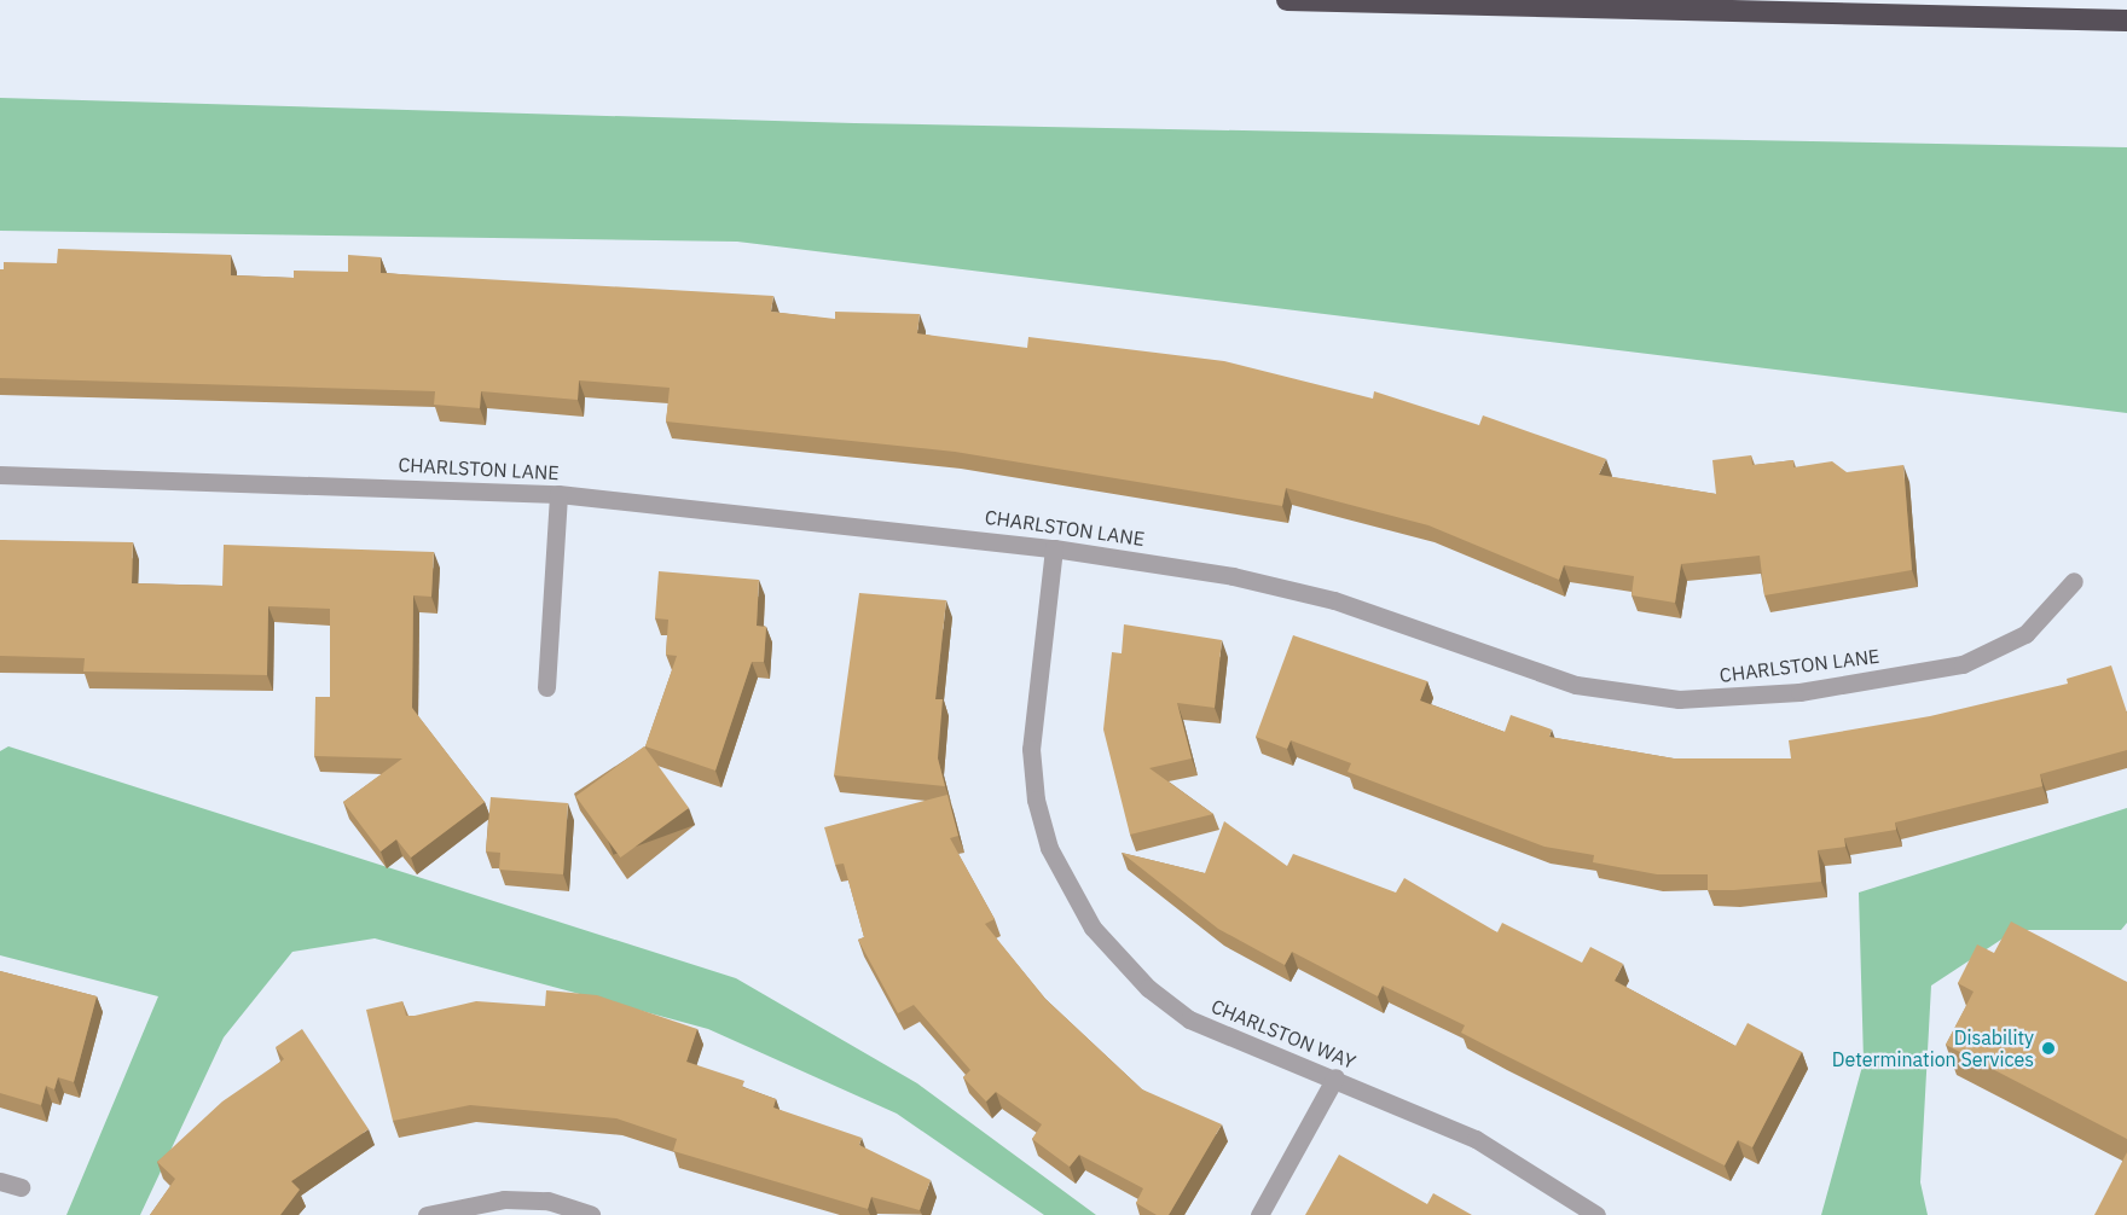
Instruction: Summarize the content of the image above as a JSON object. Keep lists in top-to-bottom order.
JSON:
{
  "streets": {
    "street": ["CHARLSTON LANE", "CHARLSTON WAY"]
  },
  "crossings": [
    ["CHARLSTON LANE", "CHARLSTON WAY"]
  ],
  "places": ["Disability Determination Services"]
}
